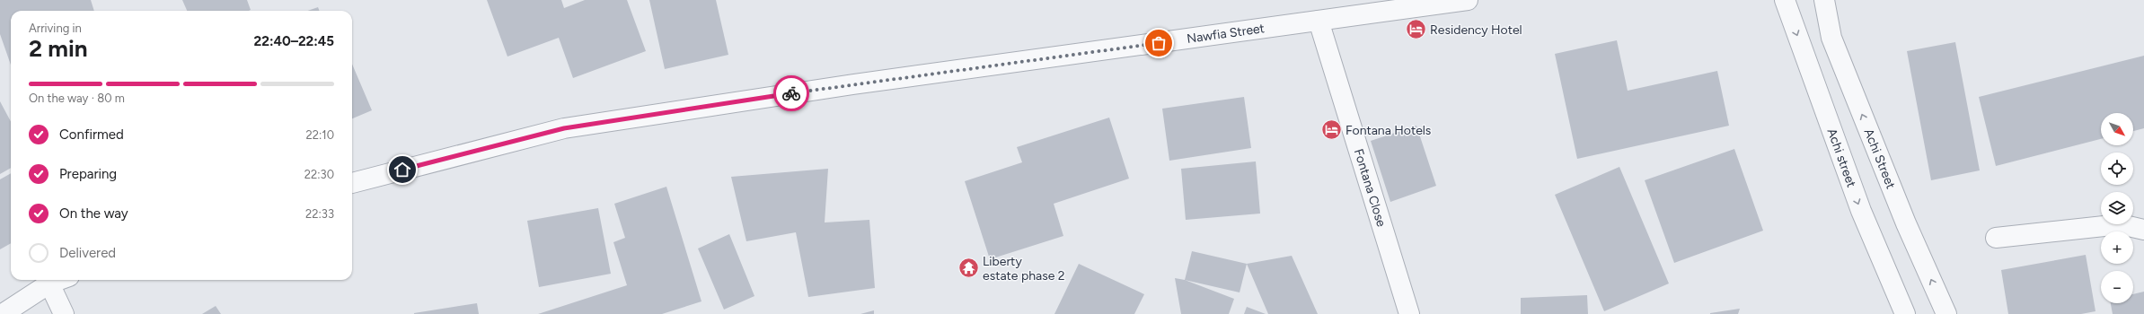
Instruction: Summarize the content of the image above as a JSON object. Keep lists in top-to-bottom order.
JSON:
{
  "streets": {
    "street": [
      "Nawfia Street",
      "Achi street",
      "Achi Street",
      "Fontana Close"
    ]
  },
  "crossings": [
    ["Nawfia Street", "Fontana Close"]
  ],
  "one_way": ["Achi street", "Achi Street"],
  "places": {
    "hotel": ["Residency Hotel", "Fontana Hotels"],
    "temple": ["Liberty estate phase 2"]
  },
  "north": "bottom right",
  "page": {
    "heading": ["2 min", "Arriving in", "22:40–22:45"],
    "bar": "On the way · 80 m",
    "map_buttons": ["+", "−"],
    "list": [
      ["Confirmed", "22:10"],
      ["Preparing", "22:30"],
      ["On the way", "22:33"],
      "Delivered"
    ]
  }
}
